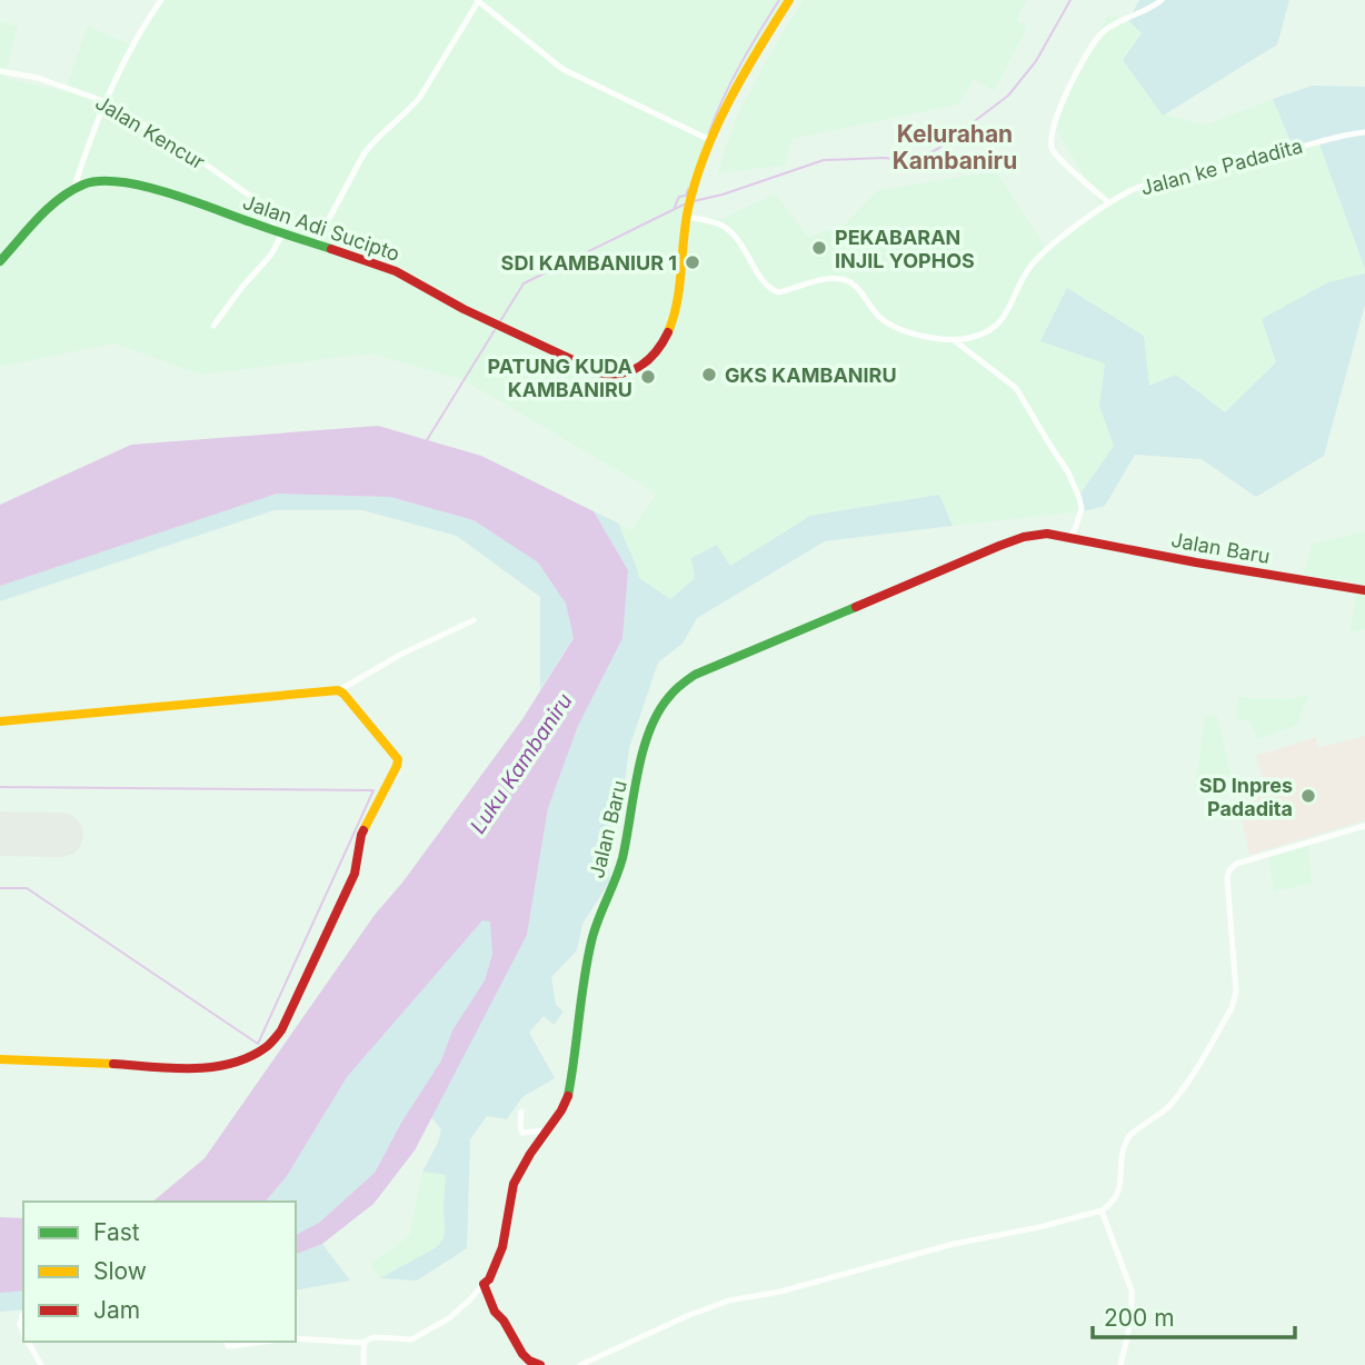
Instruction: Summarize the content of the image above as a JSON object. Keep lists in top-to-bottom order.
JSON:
{
  "streets": {
    "main road": ["Jalan Adi Sucipto", "Jalan Baru"],
    "street": ["Jalan Kencur", "Jalan ke Padadita"]
  },
  "crossings": [
    ["Jalan Kencur", "Jalan Adi Sucipto"],
    ["Jalan ke Padadita", "Jalan Adi Sucipto"]
  ],
  "districts": ["Kelurahan Kambaniru"],
  "water": ["Luku Kambaniru"],
  "places": [
    "PEKABARAN INJIL YOPHOS",
    "SDI KAMBANIUR 1",
    "GKS KAMBANIRU",
    "PATUNG KUDA KAMBANIRU",
    "SD Inpres Padadita"
  ],
  "legend": ["Fast", "Slow", "Jam"],
  "scale_bar": "200 m"
}
